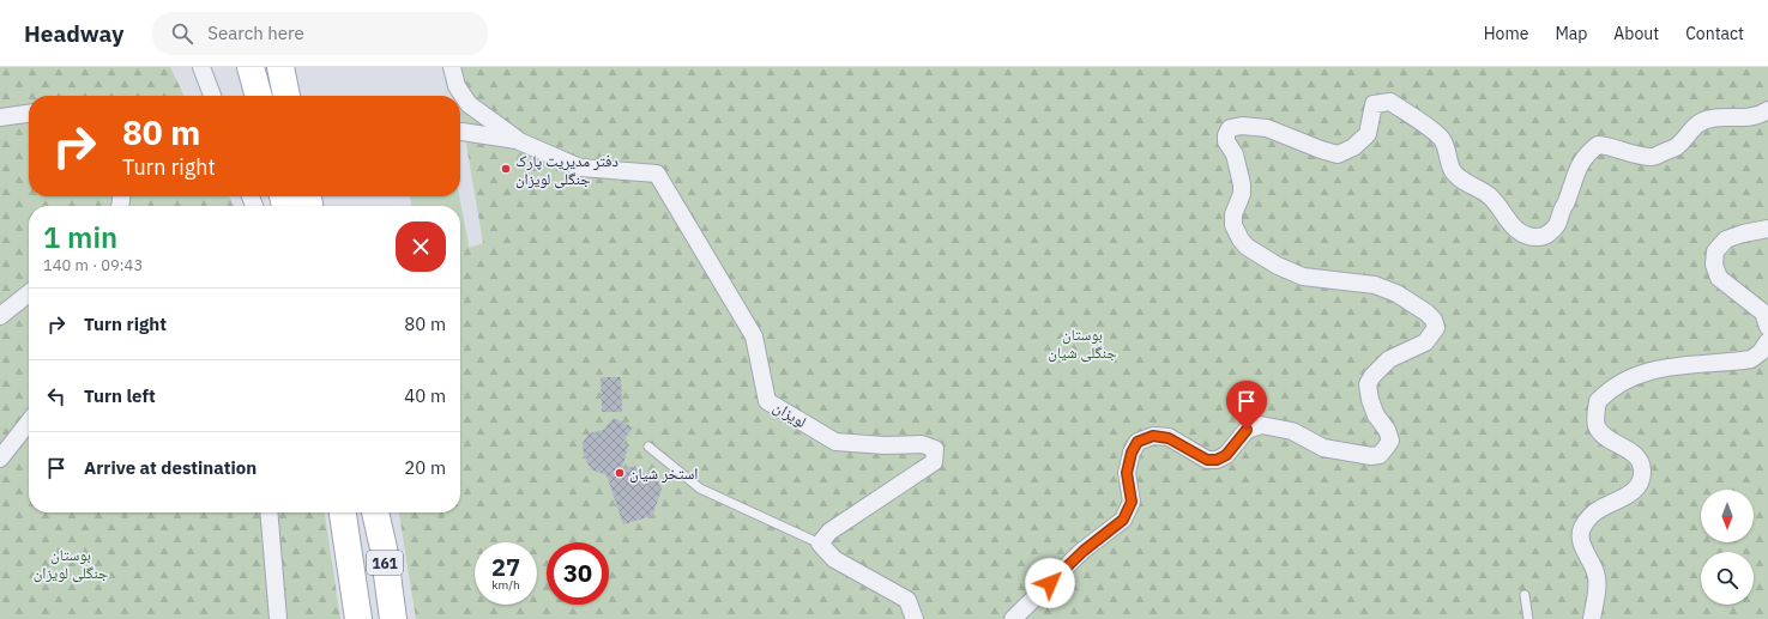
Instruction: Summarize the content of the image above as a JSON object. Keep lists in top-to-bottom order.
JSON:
{
  "streets": {
    "main road": ["161"],
    "street": ["لویزان"]
  },
  "parks": ["بوستان جنگلی شیان", "بوستان جنگلی لویزان"],
  "places": ["دفتر مدیریت پارک جنگلی لویزان", "استخر شیان"],
  "north": "bottom",
  "page": {
    "header": "Headway",
    "search": "Search here",
    "nav": [
      "Home",
      "Map",
      "About",
      "Contact"
    ],
    "turn": ["80 m", "Turn right"],
    "heading": ["1 min", "140 m · 09:43"],
    "list": [
      {
        "name": "Turn right",
        "value": "80 m"
      },
      {
        "name": "Turn left",
        "value": "40 m"
      },
      {
        "name": "Arrive at destination",
        "value": "20 m"
      }
    ],
    "speed": "27 km/h",
    "limit": "30"
  }
}
